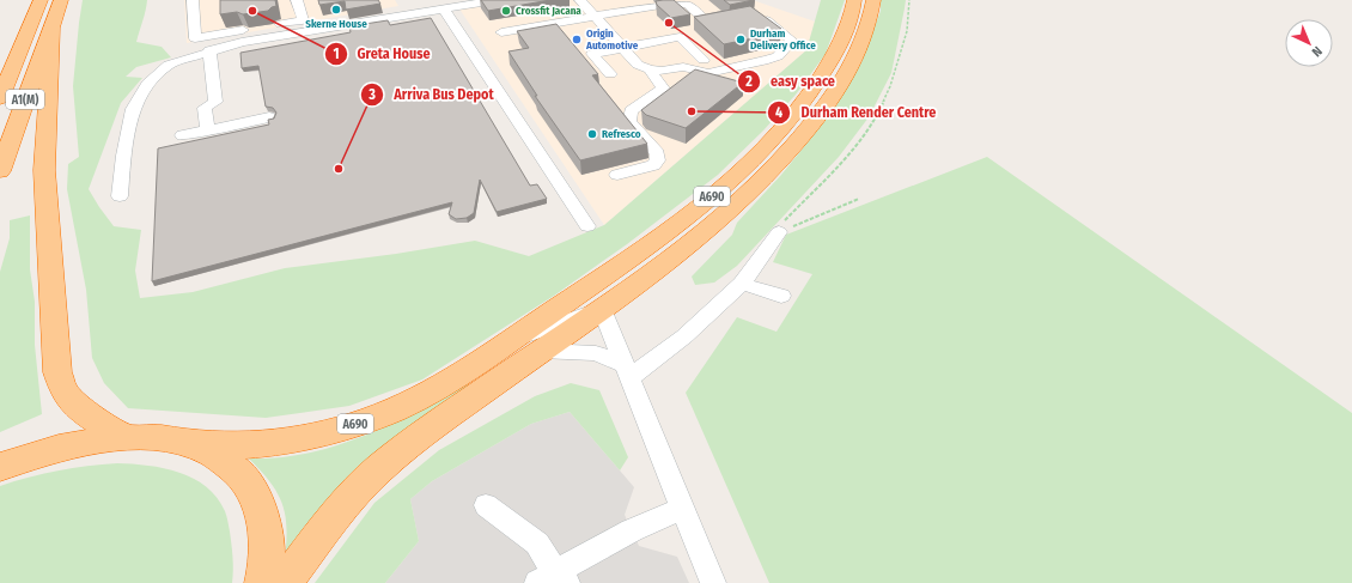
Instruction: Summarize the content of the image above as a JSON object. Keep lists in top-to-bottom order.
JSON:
{
  "streets": {
    "highway": ["A1(M)", "A690"]
  },
  "places": [
    "Skerne House",
    "Greta House",
    "Crossfit Jacana",
    "easy space",
    "Origin Automotive",
    "Durham Delivery Office",
    "Durham Render Centre",
    "Refresco",
    "Arriva Bus Depot"
  ],
  "north": "bottom right"
}
